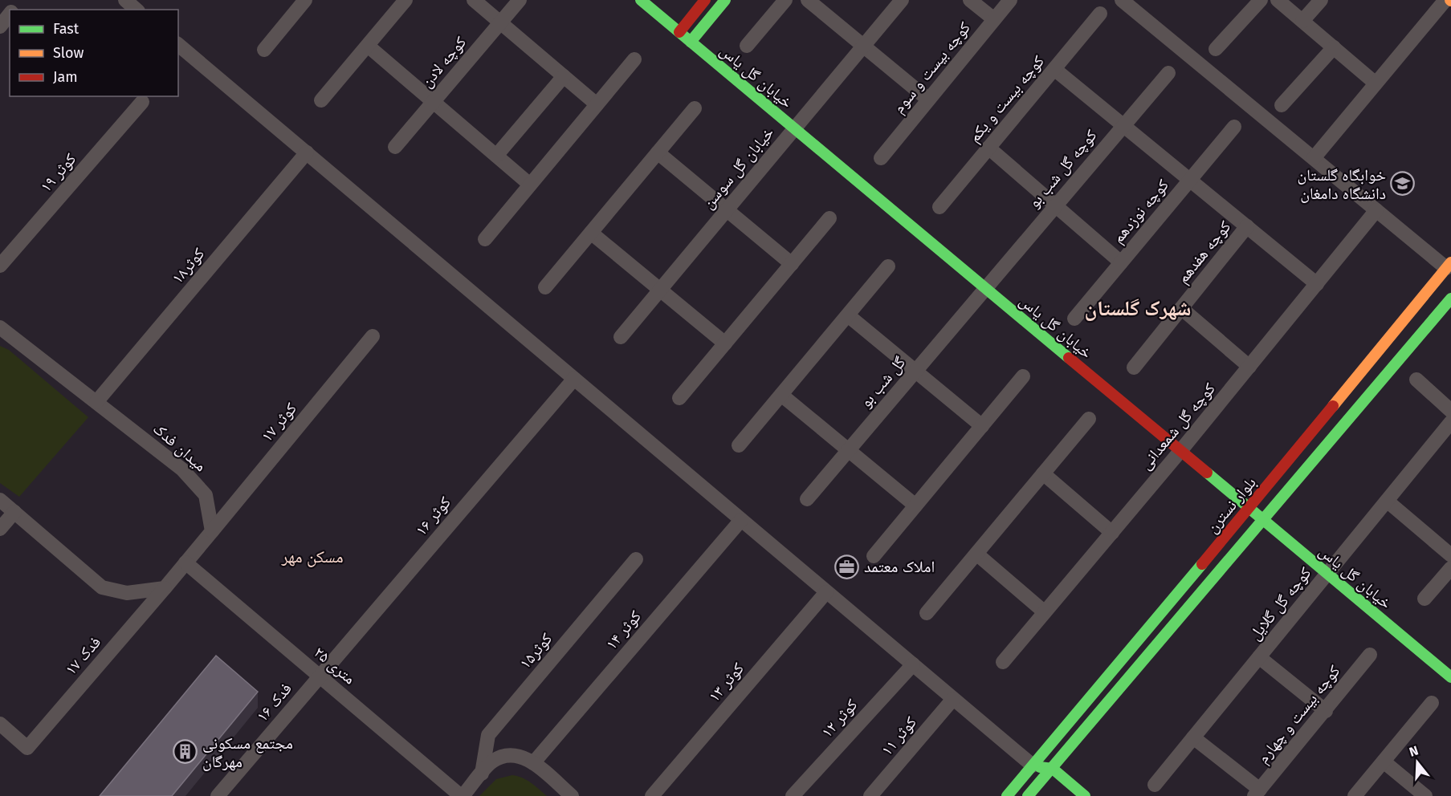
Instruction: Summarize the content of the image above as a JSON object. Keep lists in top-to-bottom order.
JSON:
{
  "streets": {
    "street": [
      "کوچه لادن",
      "کوچه بیست و سوم",
      "خیابان گل یاس",
      "کوچه بیست و یکم",
      "خیابان گل سوسن",
      "کوچه گل شب بو",
      "کوثر ۱۹",
      "کوچه نوزدهم",
      "کوچه هفدهم",
      "کوثر۱۸",
      "گل شب بو",
      "کوثر ۱۷",
      "کوچه گل شمعدانی",
      "میدان فدک",
      "بلوار نسترن",
      "کوثر ۱۶",
      "کوچه گل گلایل",
      "کوثر ۱۴",
      "کوثر۱۵",
      "فدک ۱۷",
      "۲۵ متری",
      "کوثر ۱۳",
      "فدک ۱۶",
      "کوچه بیست و چهارم",
      "کوثر ۱۲",
      "کوثر ۱۱"
    ]
  },
  "crossings": [
    ["خیابان گل یاس", "خیابان گل سوسن"],
    ["خیابان گل یاس", "کوچه گل شب بو"],
    ["خیابان گل یاس", "گل شب بو"],
    ["خیابان گل یاس", "کوچه گل شمعدانی"],
    ["خیابان گل یاس", "بلوار نسترن"],
    ["خیابان گل یاس", "کوچه گل گلایل"],
    ["کوچه گل شب بو", "گل شب بو"],
    ["کوثر۱۸", "میدان فدک"],
    ["کوثر ۱۷", "میدان فدک"],
    ["کوثر ۱۶", "۲۵ متری"],
    ["کوثر ۱۶", "فدک ۱۶"],
    ["۲۵ متری", "فدک ۱۶"]
  ],
  "districts": ["شهرک گلستان", "مسکن مهر"],
  "places": {
    "school or university": ["خوابگاه گلستان دانشگاه دامغان"],
    "office": ["املاک معتمد"],
    "building": ["مجتمع مسکونی مهرگان"]
  },
  "legend": ["Fast", "Slow", "Jam"],
  "north": "top"
}
